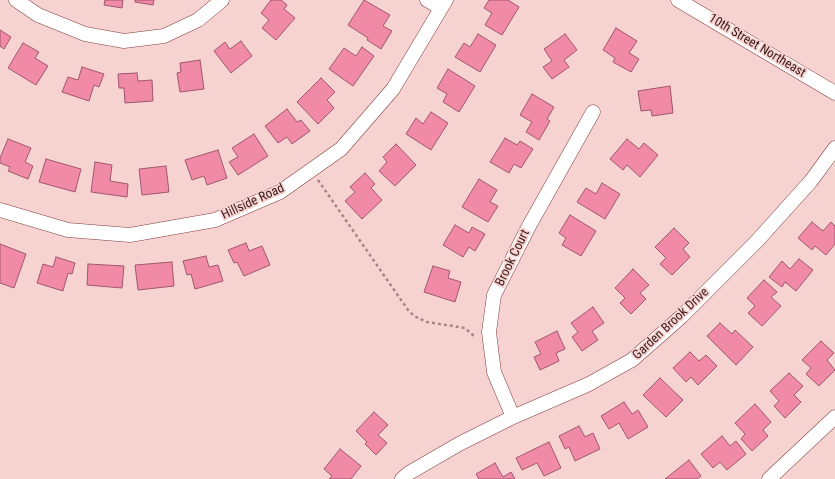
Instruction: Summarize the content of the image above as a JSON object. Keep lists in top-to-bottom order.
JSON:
{
  "streets": {
    "street": [
      "10th Street Northeast",
      "Hillside Road",
      "Brook Court",
      "Garden Brook Drive"
    ]
  },
  "crossings": [
    ["Brook Court", "Garden Brook Drive"]
  ]
}
